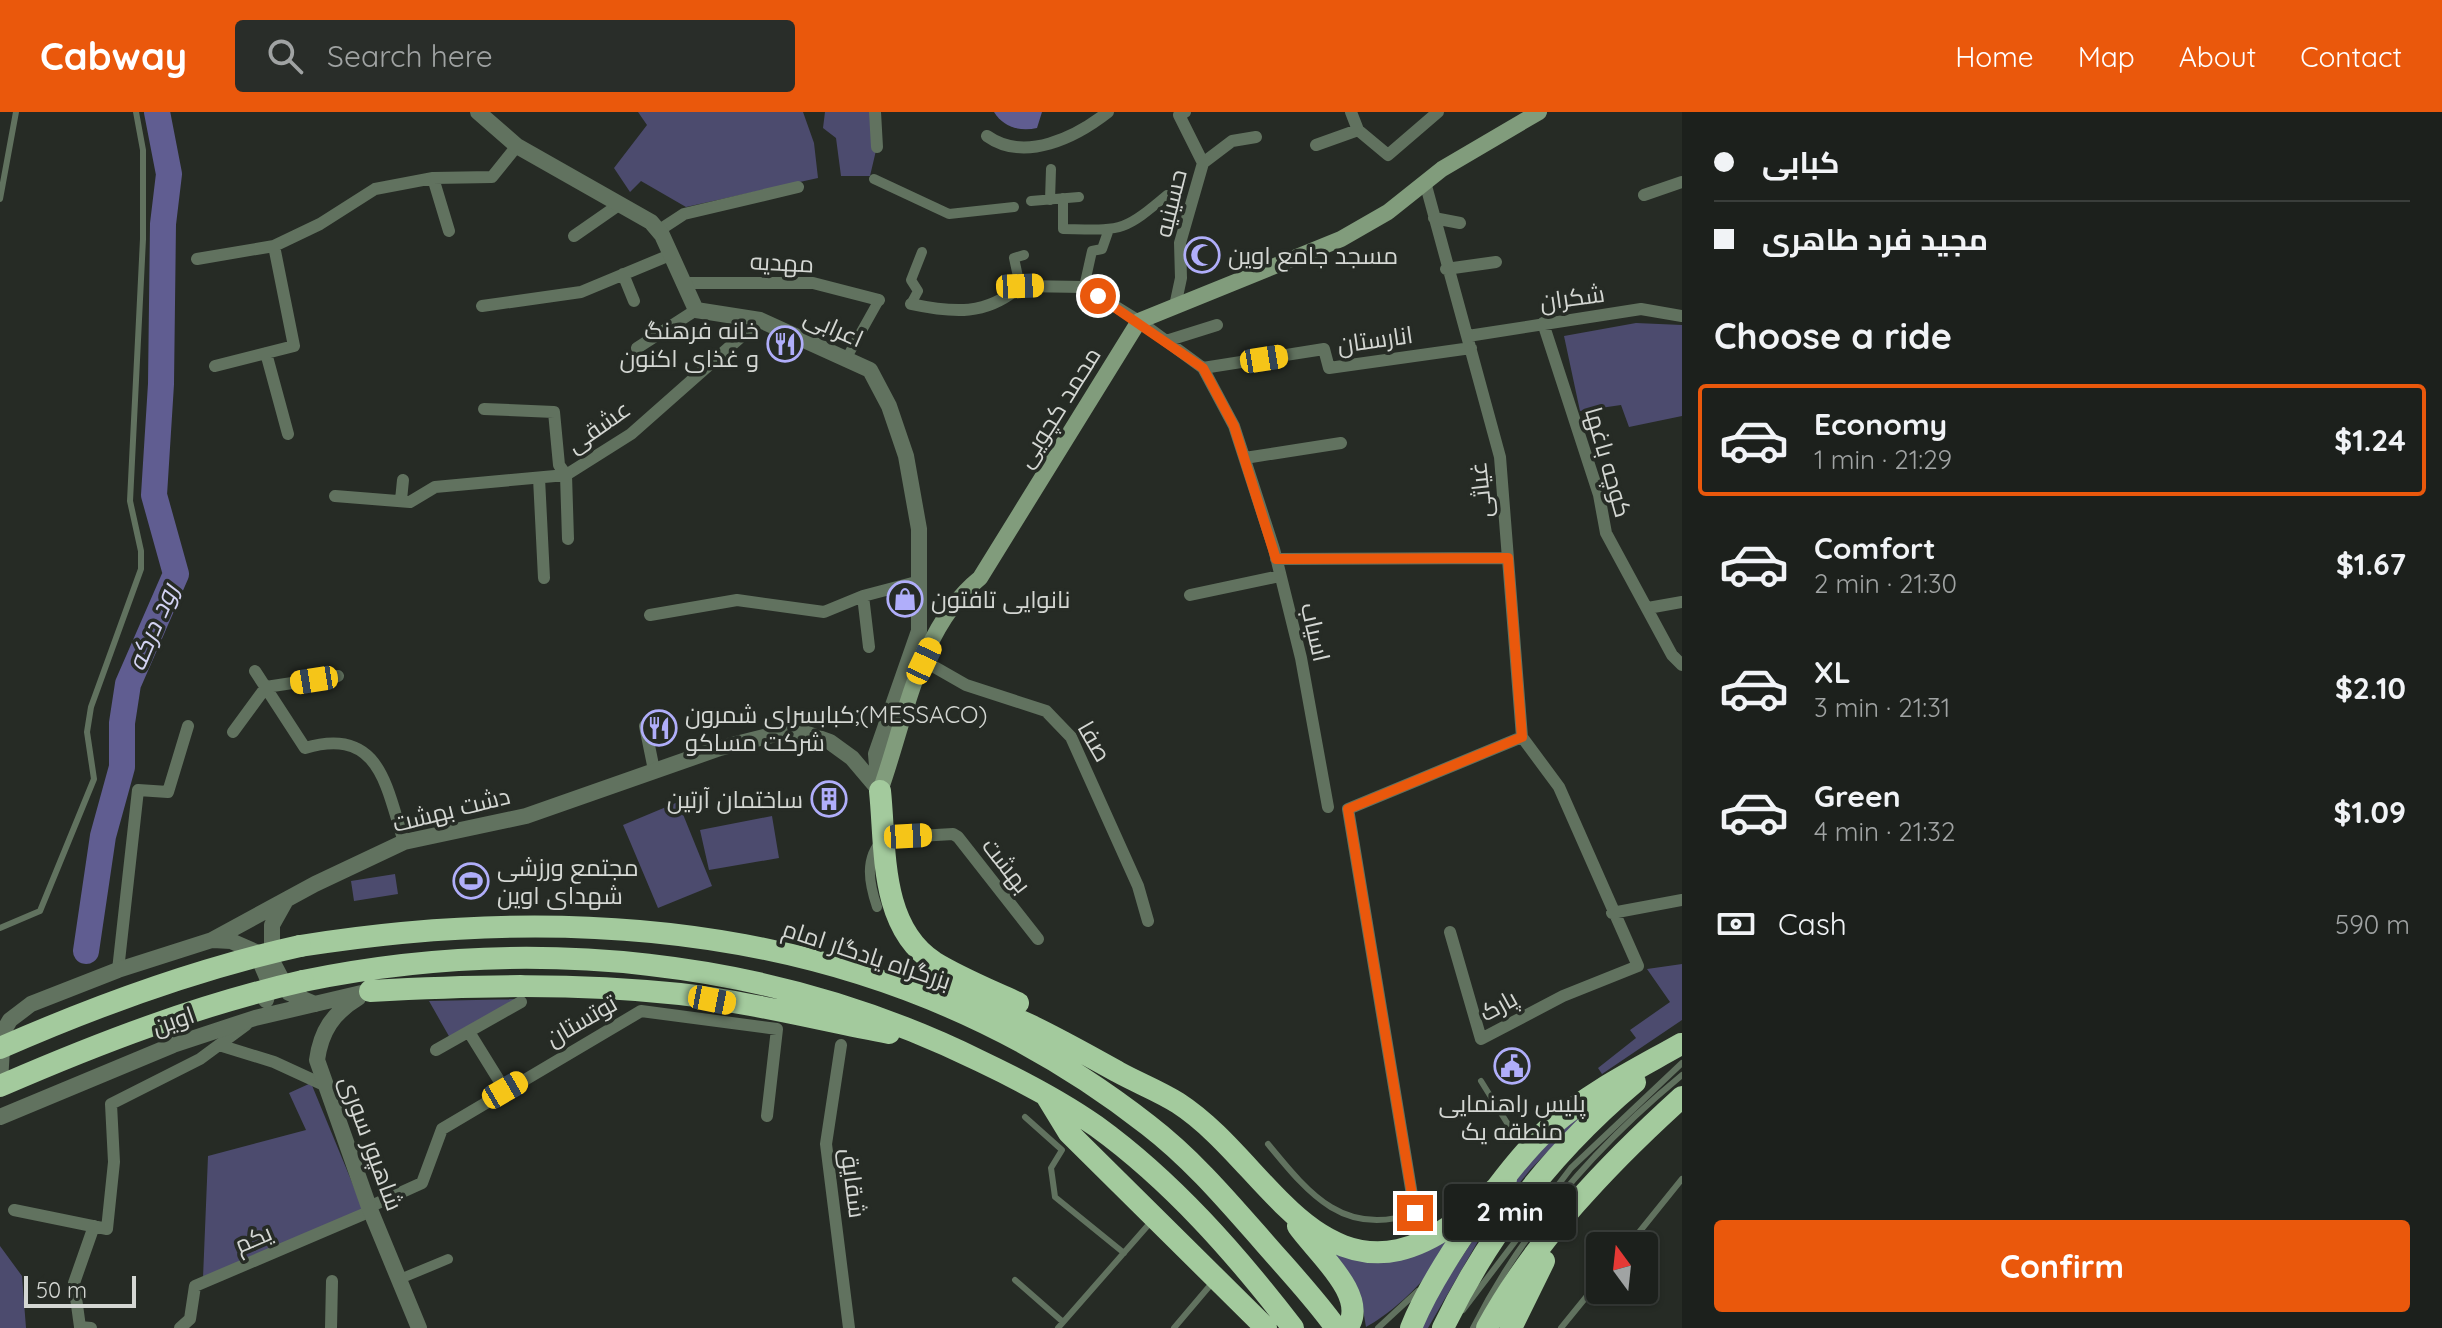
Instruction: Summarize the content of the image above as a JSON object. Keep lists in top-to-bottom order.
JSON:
{
  "streets": {
    "highway": ["بزرگراه یادگار امام"],
    "main road": ["محمد کچویی"],
    "street": [
      "حسینیه",
      "مهدیه",
      "شکران",
      "اعرابی",
      "انارستان",
      "عشقی",
      "کوچه باغها",
      "غیاثی",
      "اسیاب",
      "صفا",
      "دشت بهشت",
      "بهشت",
      "پارک",
      "اوین",
      "توتستان",
      "شاهپور سوری",
      "شقایق",
      "یکم"
    ]
  },
  "crossings": [
    ["شکران", "انارستان"],
    ["شکران", "کوچه باغها"],
    ["شکران", "غیاثی"],
    ["اعرابی", "محمد کچویی"],
    ["اعرابی", "عشقی"],
    ["اعرابی", "دشت بهشت"],
    ["انارستان", "غیاثی"],
    ["انارستان", "اسیاب"],
    ["محمد کچویی", "اسیاب"],
    ["محمد کچویی", "صفا"],
    ["محمد کچویی", "دشت بهشت"],
    ["اوین", "شاهپور سوری"],
    ["توتستان", "شاهپور سوری"],
    ["توتستان", "یکم"],
    ["شاهپور سوری", "یکم"]
  ],
  "water": ["رود درکه"],
  "places": {
    "mosque": ["مسجد جامع اوین"],
    "restaurant": ["خانه فرهنگ و غذای اکنون", "کبابسرای شمرون;(MESSACO) شرکت مساکو"],
    "shop": ["نانوایی تافتون"],
    "building": ["ساختمان آرتین"],
    "sports": ["مجتمع ورزشی شهدای اوین"],
    "public building": ["پلیس راهنمایی منطقه یک"]
  },
  "scale_bar": "50 m",
  "north": "top",
  "page": {
    "header": "Cabway",
    "search": "Search here",
    "nav": [
      "Home",
      "Map",
      "About",
      "Contact"
    ],
    "banner": ["کبابی", "مجید فرد طاهری"],
    "heading": "Choose a ride",
    "list": [
      {
        "name": "Economy",
        "note": "1 min · 21:29",
        "value": "$1.24"
      },
      {
        "name": "Comfort",
        "note": "2 min · 21:30",
        "value": "$1.67"
      },
      {
        "name": "XL",
        "note": "3 min · 21:31",
        "value": "$2.10"
      },
      {
        "name": "Green",
        "note": "4 min · 21:32",
        "value": "$1.09"
      }
    ],
    "pay": ["Cash", "590 m"],
    "bubble": "2 min",
    "buttons": "Confirm",
    "scale": "50 m"
  }
}
